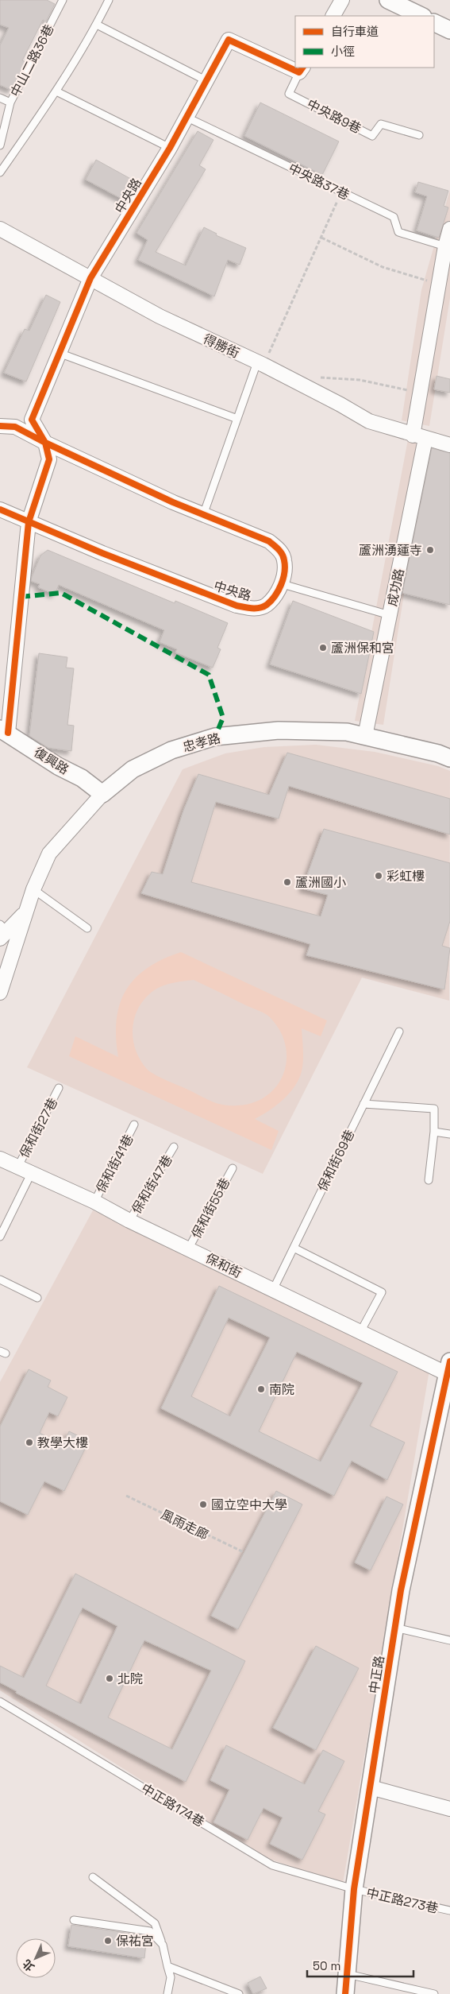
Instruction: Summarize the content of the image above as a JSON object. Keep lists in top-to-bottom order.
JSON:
{
  "streets": {
    "street": [
      "中央路",
      "得勝街",
      "成功路",
      "忠孝路",
      "復興路",
      "保和街",
      "中正路"
    ],
    "lane": [
      "中山二路36巷",
      "中央路9巷",
      "中央路37巷",
      "保和街27巷",
      "保和街69巷",
      "保和街41巷",
      "保和街47巷",
      "保和街55巷",
      "中正路174巷",
      "中正路273巷"
    ],
    "path": ["風雨走廊"]
  },
  "crossings": [
    ["中央路37巷", "中央路"],
    ["中央路37巷", "成功路"],
    ["中央路", "得勝街"],
    ["中央路", "復興路"],
    ["得勝街", "成功路"],
    ["成功路", "忠孝路"],
    ["忠孝路", "復興路"],
    ["保和街27巷", "保和街"],
    ["保和街69巷", "保和街"],
    ["保和街41巷", "保和街"],
    ["保和街47巷", "保和街"],
    ["保和街55巷", "保和街"],
    ["保和街", "中正路"],
    ["中正路", "中正路174巷"],
    ["中正路", "中正路273巷"],
    ["中正路174巷", "中正路273巷"]
  ],
  "places": [
    "蘆洲湧蓮寺",
    "蘆洲保和宮",
    "彩虹樓",
    "蘆洲國小",
    "南院",
    "教學大樓",
    "國立空中大學",
    "北院",
    "保祐宮"
  ],
  "legend": ["自行車道", "小徑"],
  "scale_bar": "50 m",
  "north": "bottom left"
}
